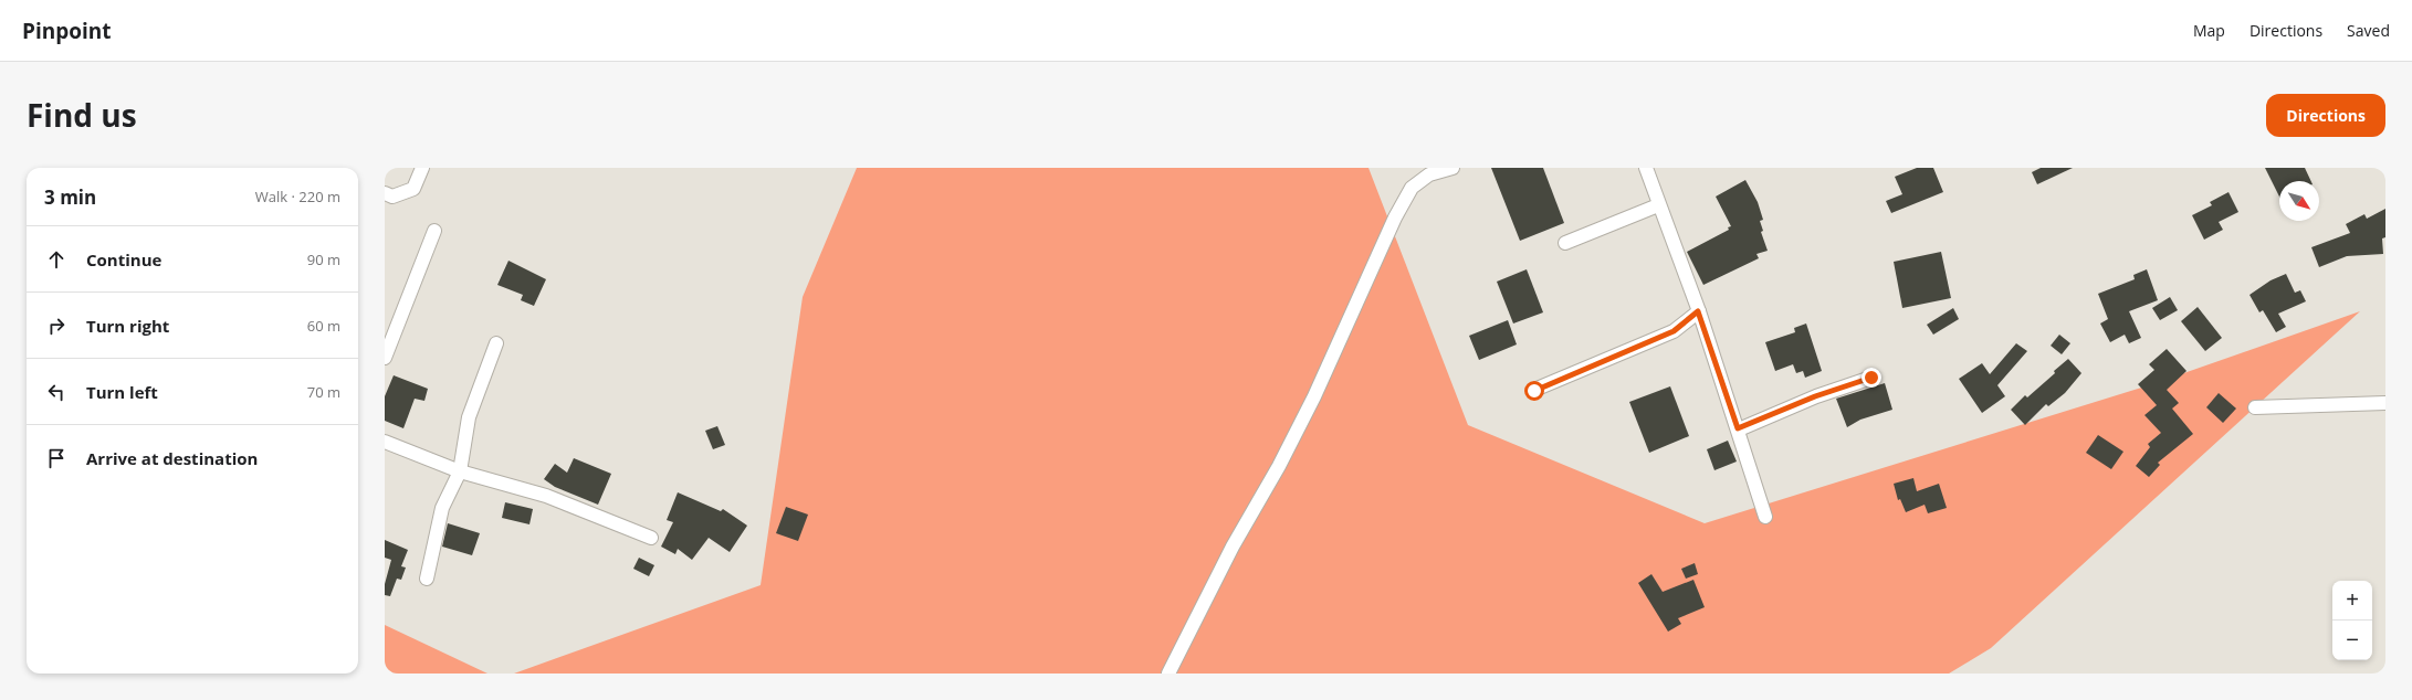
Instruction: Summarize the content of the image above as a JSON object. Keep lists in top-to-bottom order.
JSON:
{
  "north": "bottom right",
  "page": {
    "header": "Pinpoint",
    "nav": ["Map", "Directions", "Saved"],
    "title": "Find us",
    "buttons": "Directions",
    "heading": ["3 min", "Walk · 220 m"],
    "list": [
      ["Continue", "90 m"],
      ["Turn right", "60 m"],
      ["Turn left", "70 m"],
      "Arrive at destination"
    ],
    "map_buttons": ["+", "−"]
  }
}
